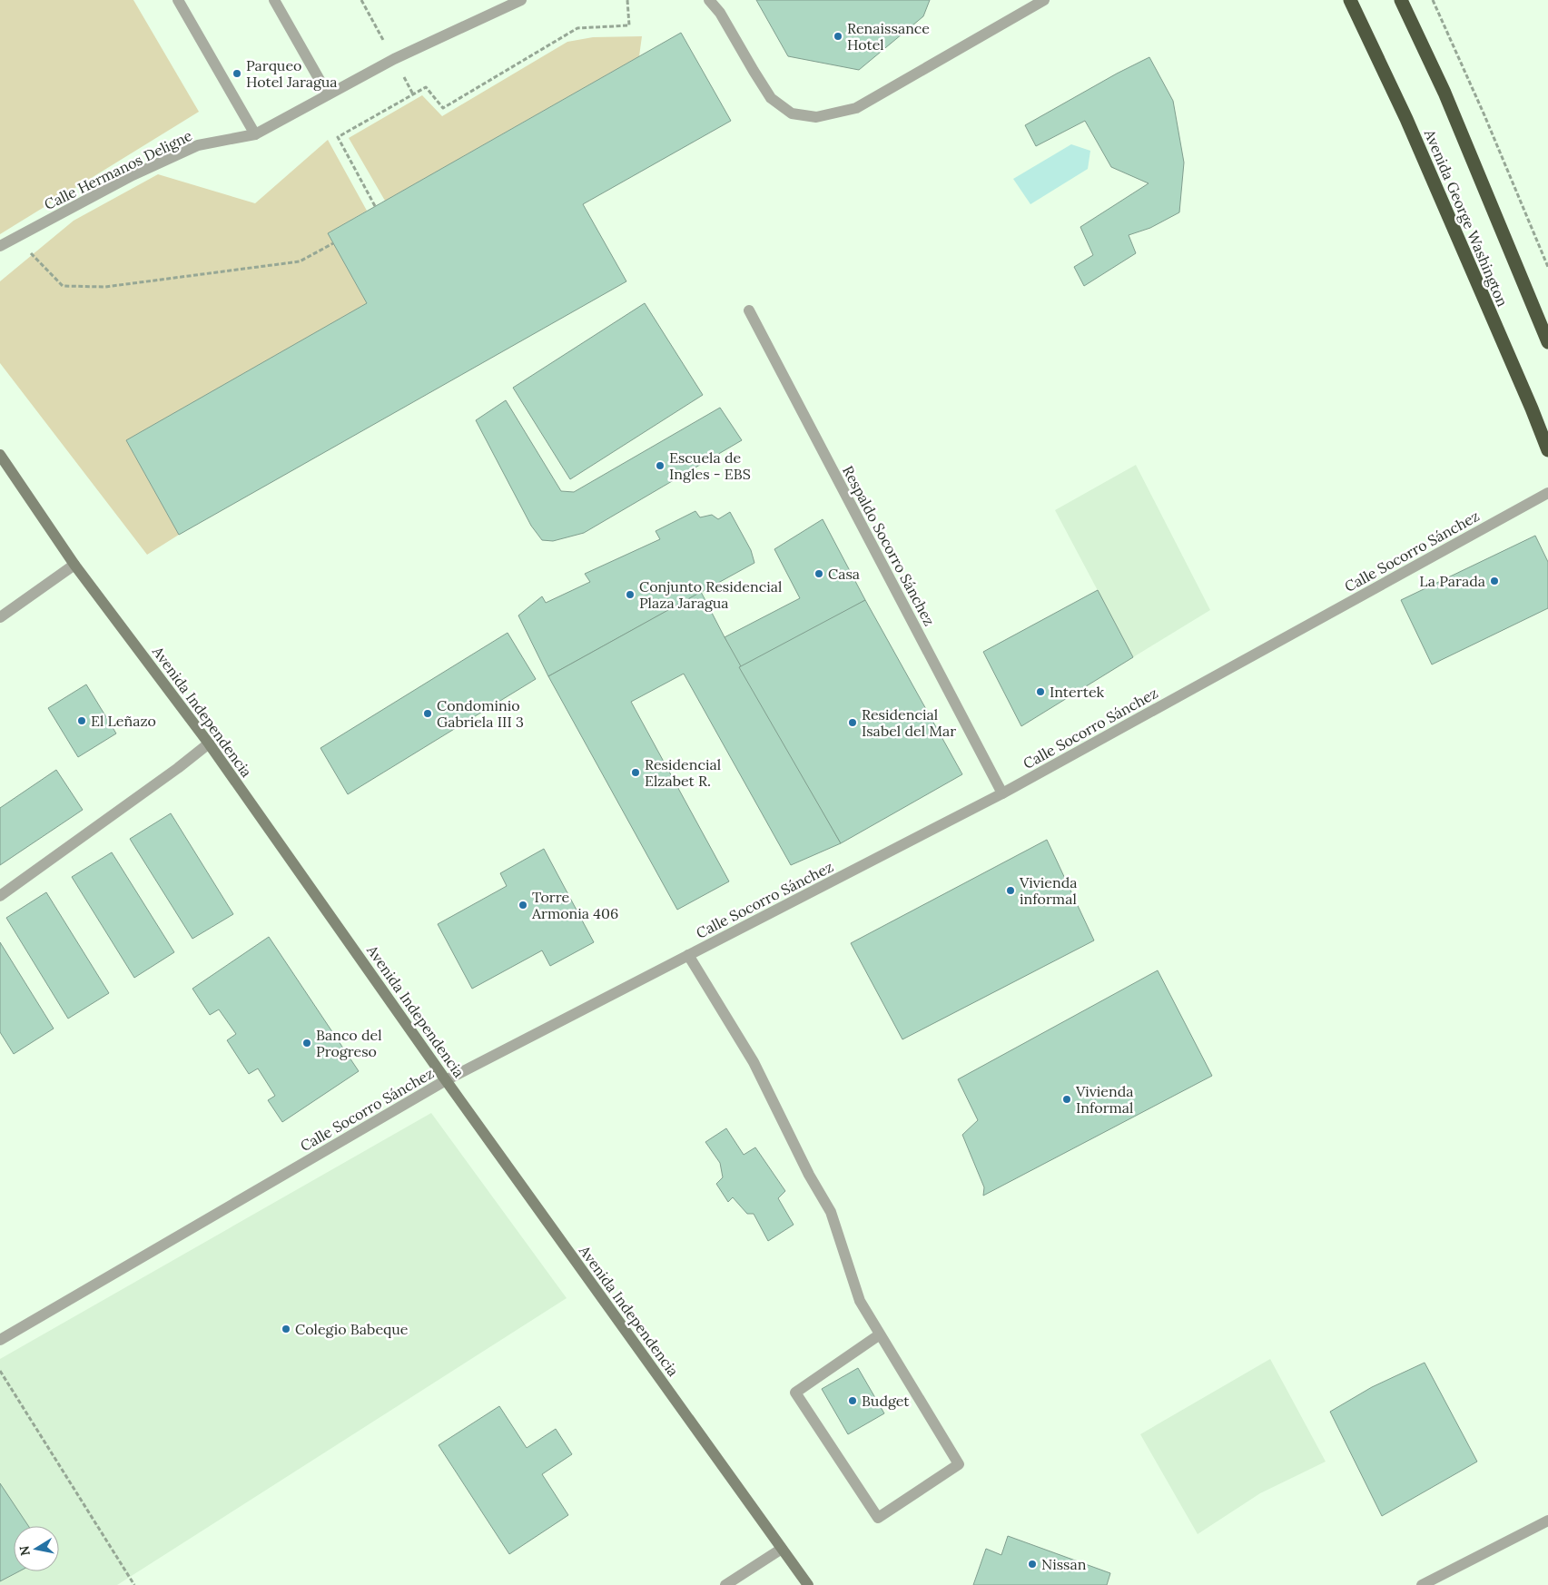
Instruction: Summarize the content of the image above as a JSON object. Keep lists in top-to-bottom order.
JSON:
{
  "streets": {
    "highway": ["Avenida George Washington"],
    "main road": ["Avenida Independencia"],
    "street": ["Calle Hermanos Deligne", "Respaldo Socorro Sánchez", "Calle Socorro Sánchez"]
  },
  "crossings": [
    ["Respaldo Socorro Sánchez", "Calle Socorro Sánchez"],
    ["Calle Socorro Sánchez", "Avenida Independencia"]
  ],
  "places": [
    "Renaissance Hotel",
    "Parqueo Hotel Jaragua",
    "Escuela de Ingles - EBS",
    "Casa",
    "La Parada",
    "Conjunto Residencial Plaza Jaragua",
    "Intertek",
    "Condominio Gabriela III 3",
    "El Leñazo",
    "Residencial Isabel del Mar",
    "Residencial Elzabet R.",
    "Vivienda informal",
    "Torre Armonia 406",
    "Banco del Progreso",
    "Vivienda Informal",
    "Colegio Babeque",
    "Budget",
    "Nissan"
  ],
  "north": "left"
}
